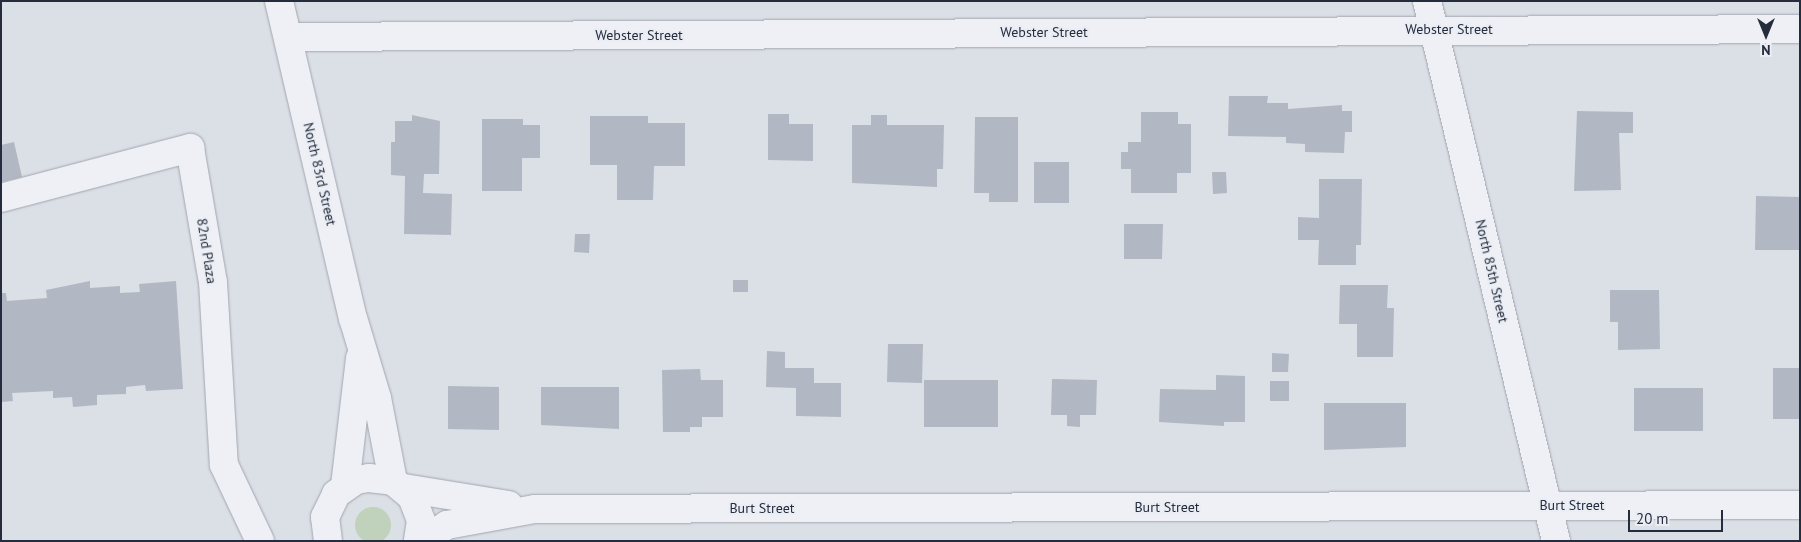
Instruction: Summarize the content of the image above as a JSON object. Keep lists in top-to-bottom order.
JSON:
{
  "streets": {
    "street": [
      "Webster Street",
      "North 83rd Street",
      "82nd Plaza",
      "North 85th Street",
      "Burt Street"
    ]
  },
  "crossings": [
    ["Webster Street", "North 83rd Street"],
    ["Webster Street", "North 85th Street"],
    ["North 83rd Street", "Burt Street"],
    ["North 85th Street", "Burt Street"]
  ],
  "scale_bar": "20 m",
  "north": "bottom"
}
